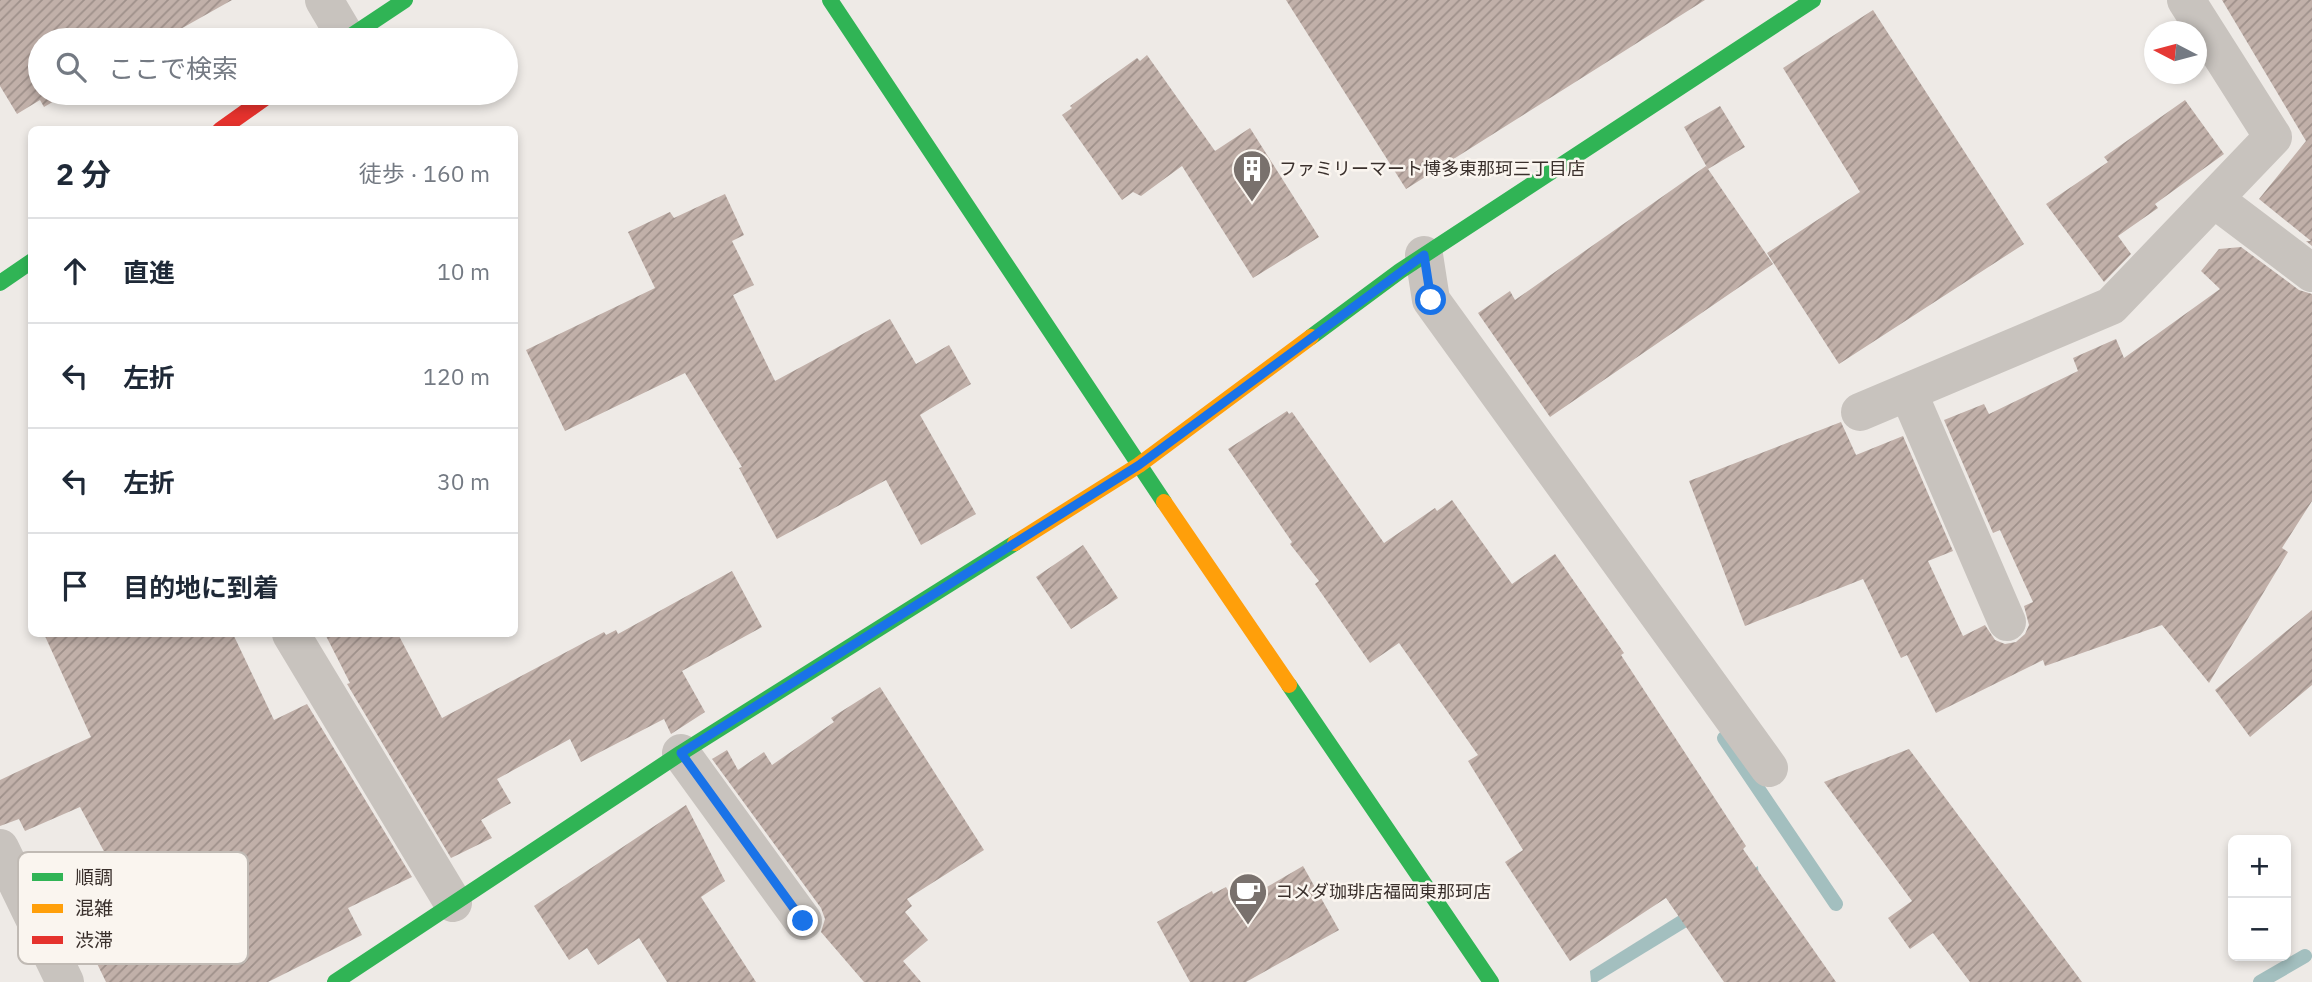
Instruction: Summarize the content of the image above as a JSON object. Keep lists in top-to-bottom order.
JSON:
{
  "places": {
    "building": ["ファミリーマート博多東那珂三丁目店"],
    "cafe": ["コメダ珈琲店福岡東那珂店"]
  },
  "legend": ["順調", "混雑", "渋滞"],
  "north": "left",
  "page": {
    "search": "ここで検索",
    "heading": ["2 分", "徒歩 · 160 m"],
    "list": [
      ["直進", "10 m"],
      ["左折", "120 m"],
      ["左折", "30 m"],
      "目的地に到着"
    ],
    "map_buttons": ["+", "−"]
  }
}
